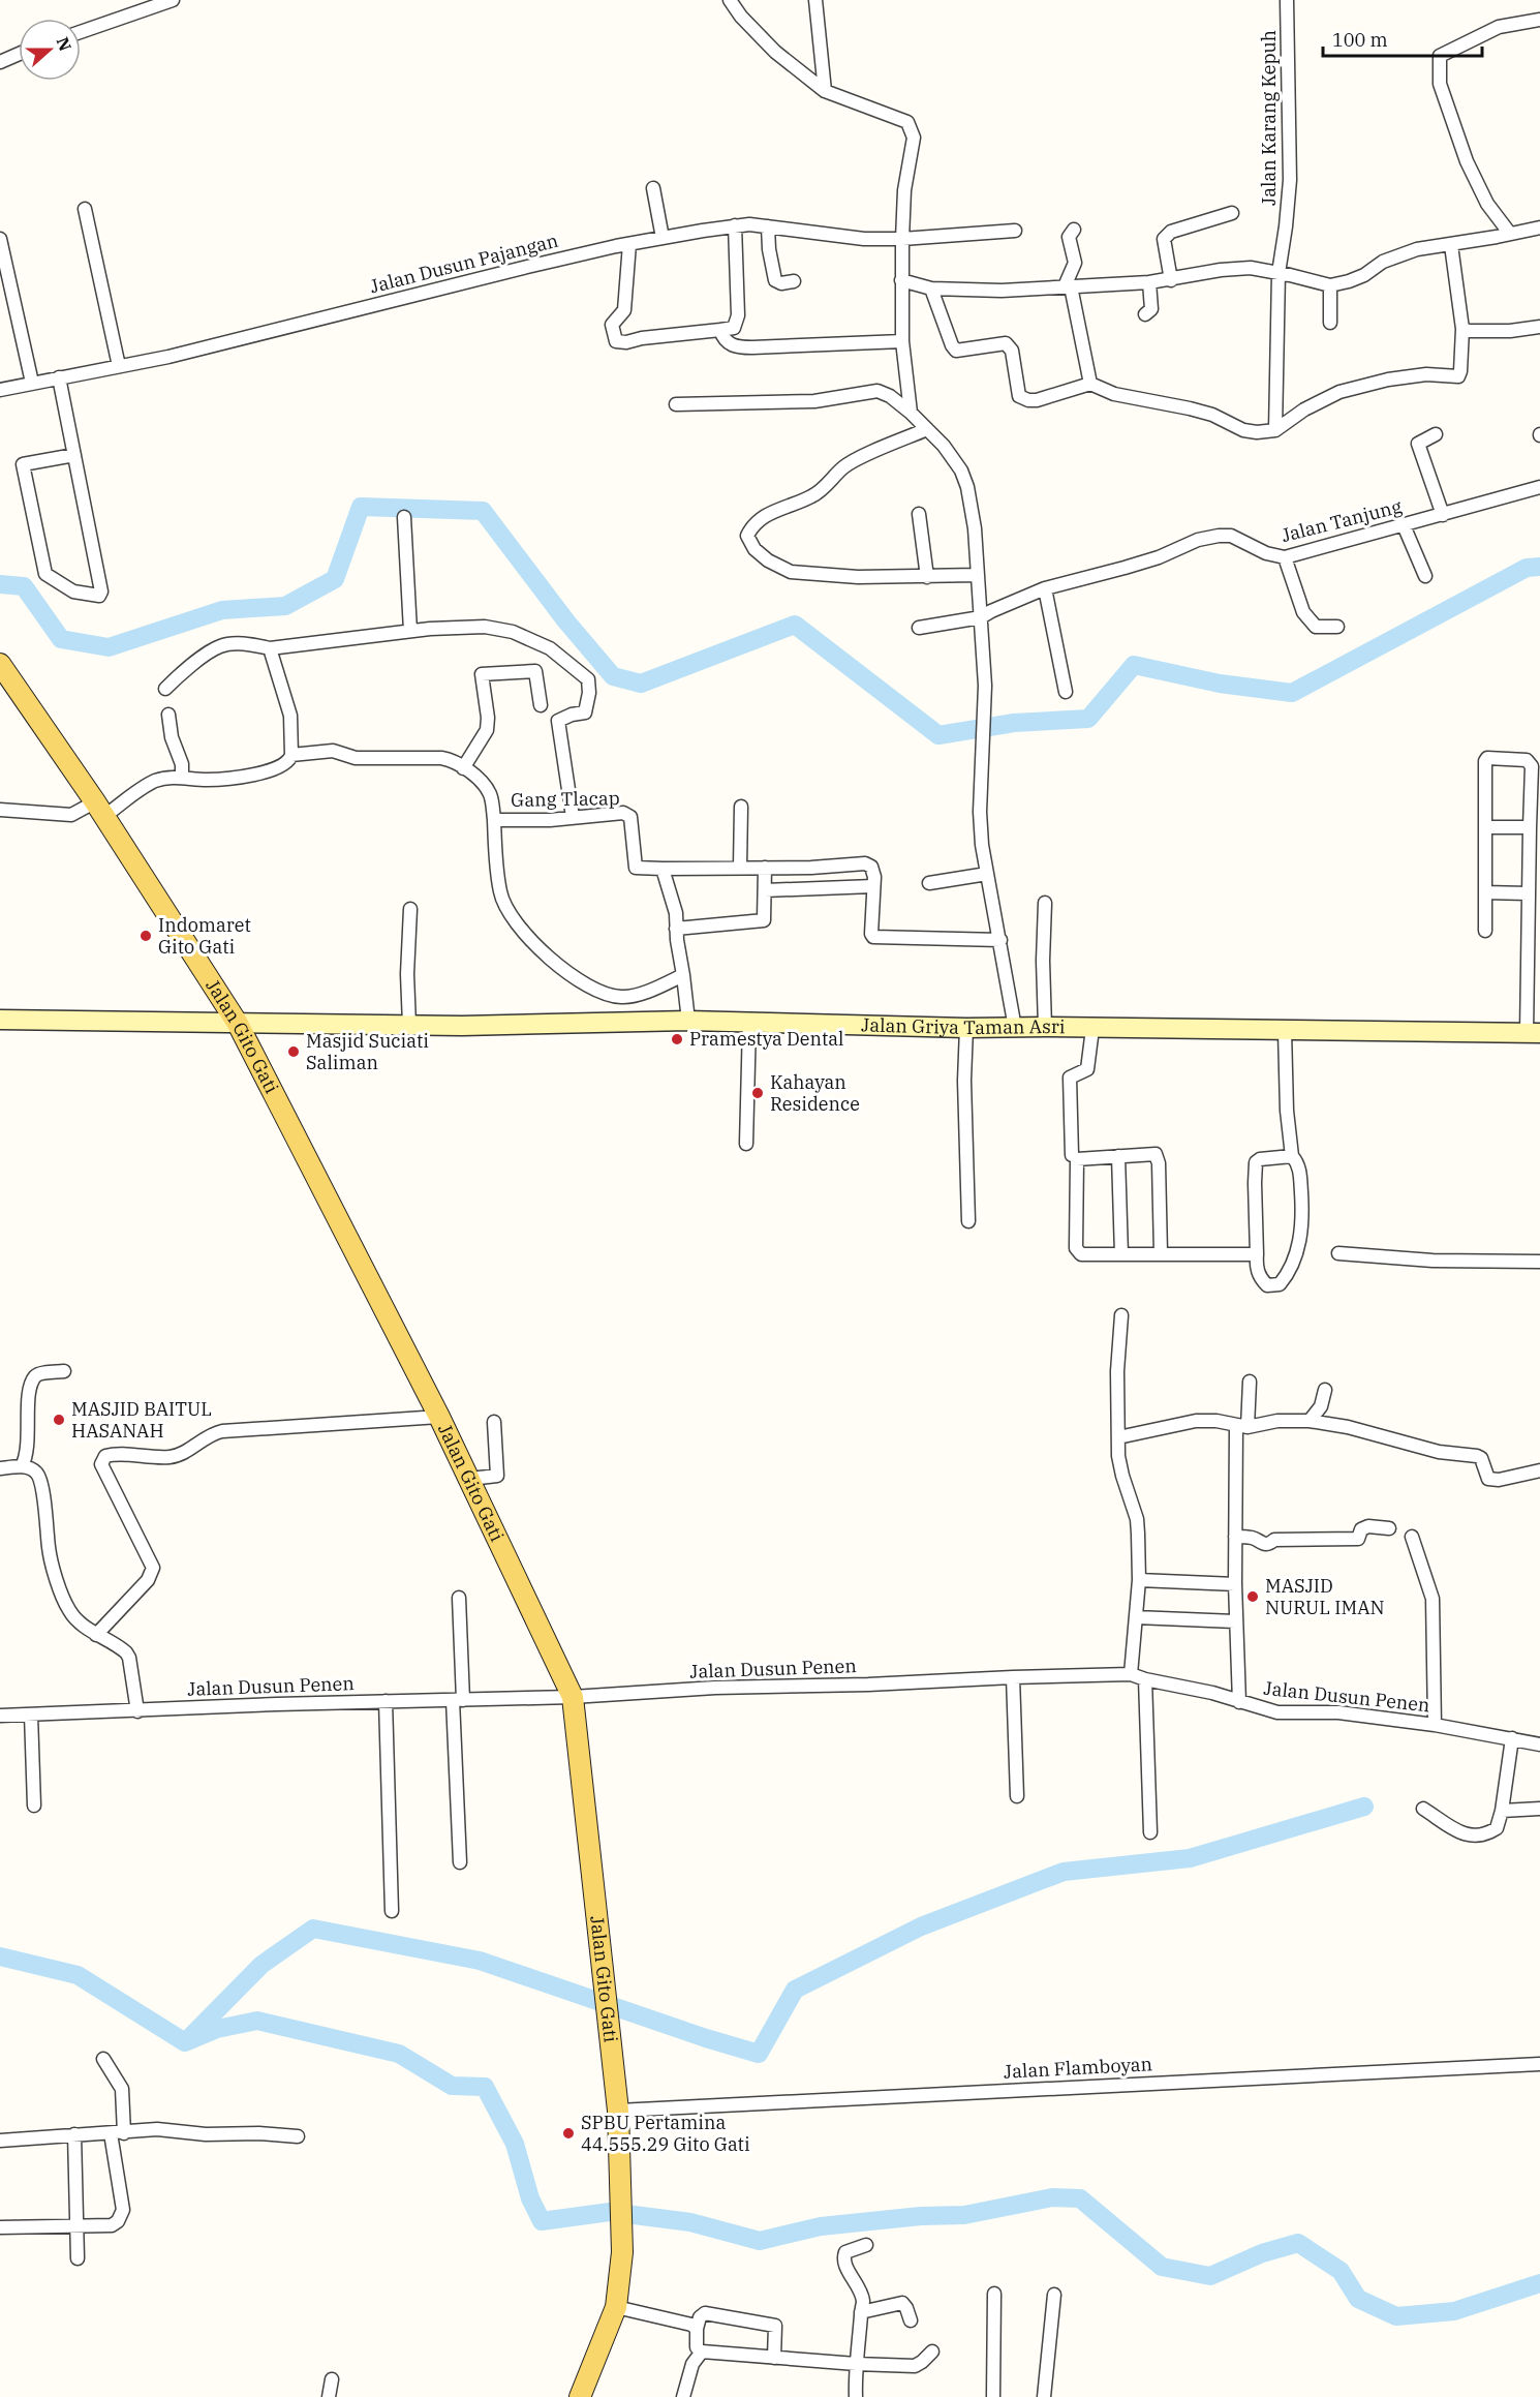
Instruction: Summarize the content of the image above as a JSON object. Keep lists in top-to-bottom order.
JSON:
{
  "streets": {
    "main road": ["Jalan Gito Gati"],
    "street": [
      "Jalan Karang Kepuh",
      "Jalan Dusun Pajangan",
      "Jalan Tanjung",
      "Gang Tlacap",
      "Jalan Griya Taman Asri",
      "Jalan Dusun Penen",
      "Jalan Flamboyan"
    ]
  },
  "crossings": [
    ["Gang Tlacap", "Jalan Gito Gati"],
    ["Jalan Griya Taman Asri", "Jalan Gito Gati"],
    ["Jalan Gito Gati", "Jalan Dusun Penen"],
    ["Jalan Gito Gati", "Jalan Flamboyan"]
  ],
  "places": [
    "Indomaret Gito Gati",
    "Pramestya Dental",
    "Masjid Suciati Saliman",
    "Kahayan Residence",
    "MASJID BAITUL HASANAH",
    "MASJID NURUL IMAN",
    "SPBU Pertamina 44.555.29 Gito Gati"
  ],
  "scale_bar": "100 m",
  "north": "right"
}
